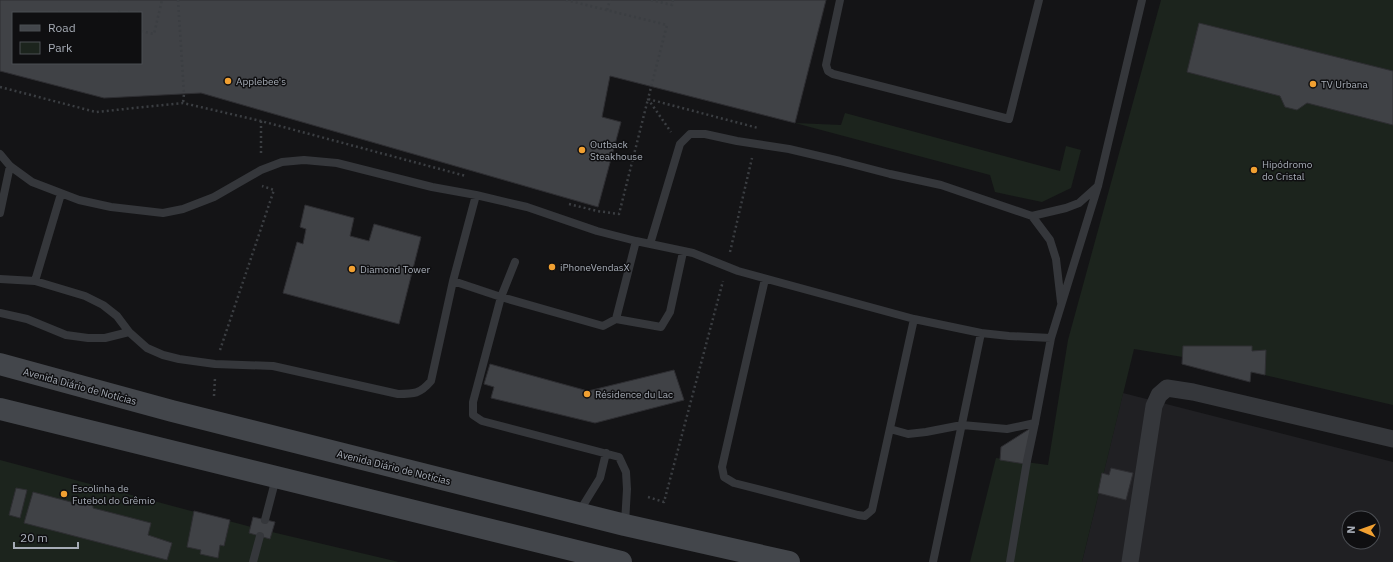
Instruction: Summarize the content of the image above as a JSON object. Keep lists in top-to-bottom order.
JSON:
{
  "streets": {
    "main road": ["Avenida Diário de Notícias"]
  },
  "places": [
    "Applebee's",
    "TV Urbana",
    "Outback Steakhouse",
    "Hipódromo do Cristal",
    "iPhoneVendasX",
    "Diamond Tower",
    "Résidence du Lac",
    "Escolinha de Futebol do Grêmio"
  ],
  "legend": ["Road", "Park"],
  "scale_bar": "20 m",
  "north": "left"
}
